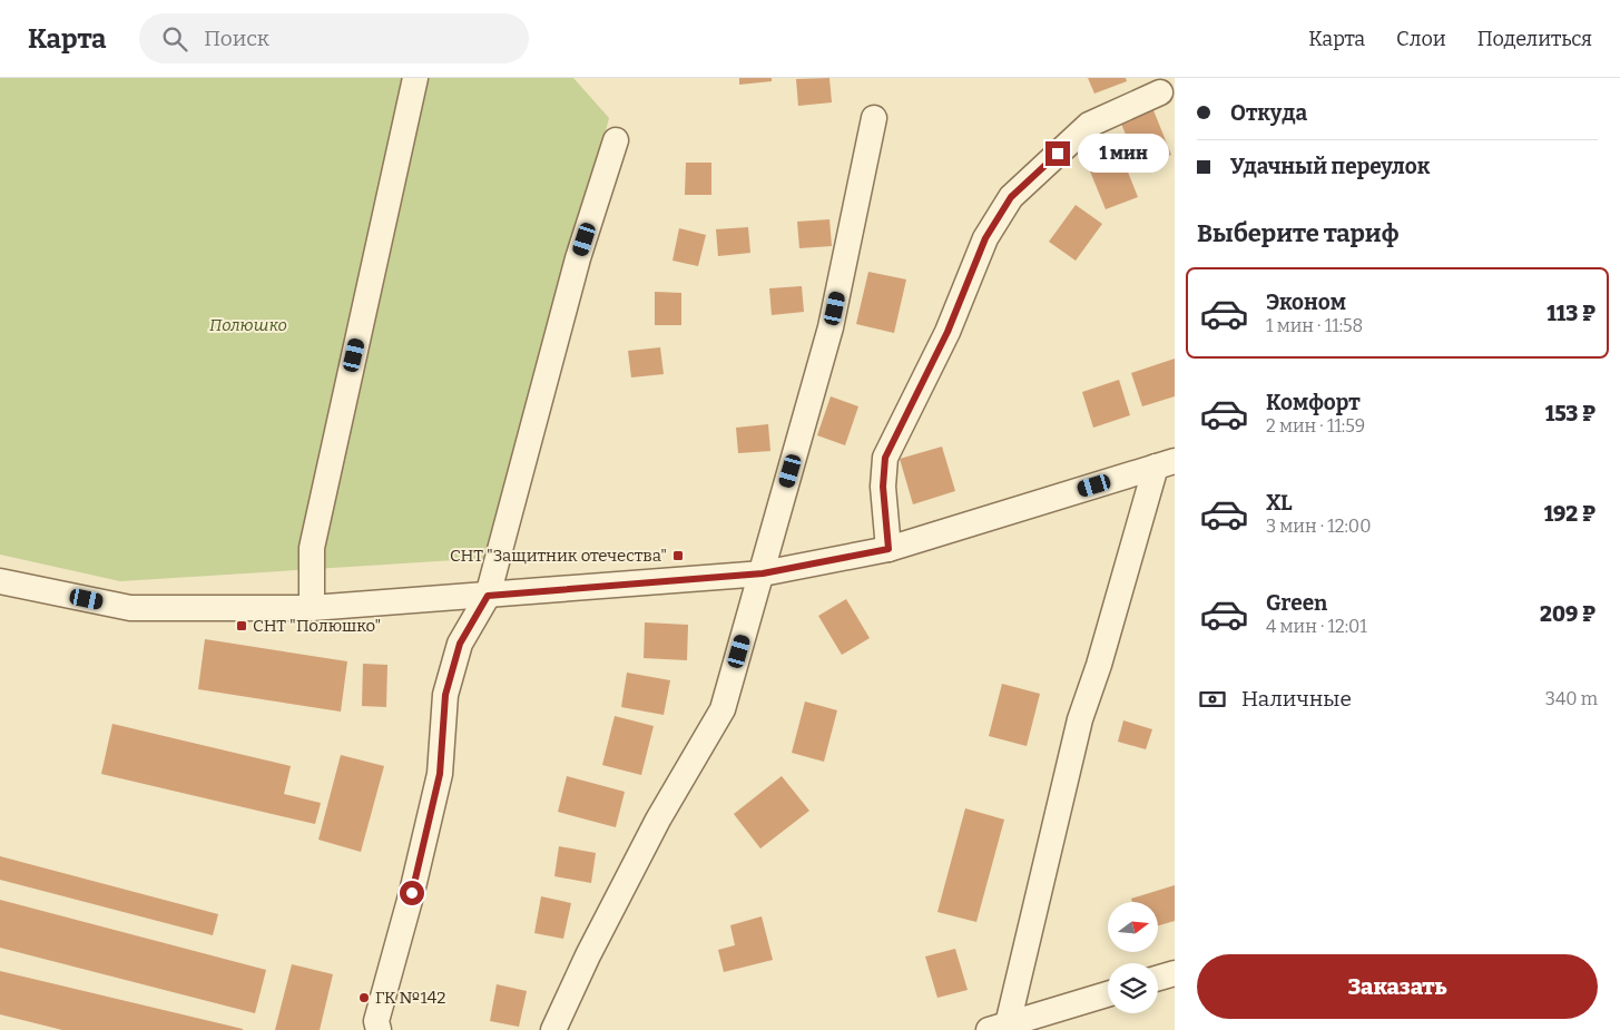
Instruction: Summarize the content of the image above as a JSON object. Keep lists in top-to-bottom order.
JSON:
{
  "parks": ["Полюшко"],
  "places": {
    "transit": ["СНТ \"Защитник отечества\"", "СНТ \"Полюшко\""],
    "other": ["ГК №142"]
  },
  "north": "right",
  "page": {
    "header": "Карта",
    "search": "Поиск",
    "nav": ["Карта", "Слои", "Поделиться"],
    "banner": ["Откуда", "Удачный переулок"],
    "bubble": "1 мин",
    "heading": "Выберите тариф",
    "list": [
      {
        "name": "Эконом",
        "note": "1 мин · 11:58",
        "value": "113 ₽"
      },
      {
        "name": "Комфорт",
        "note": "2 мин · 11:59",
        "value": "153 ₽"
      },
      {
        "name": "XL",
        "note": "3 мин · 12:00",
        "value": "192 ₽"
      },
      {
        "name": "Green",
        "note": "4 мин · 12:01",
        "value": "209 ₽"
      }
    ],
    "pay": ["Наличные", "340 m"],
    "buttons": "Заказать"
  }
}
